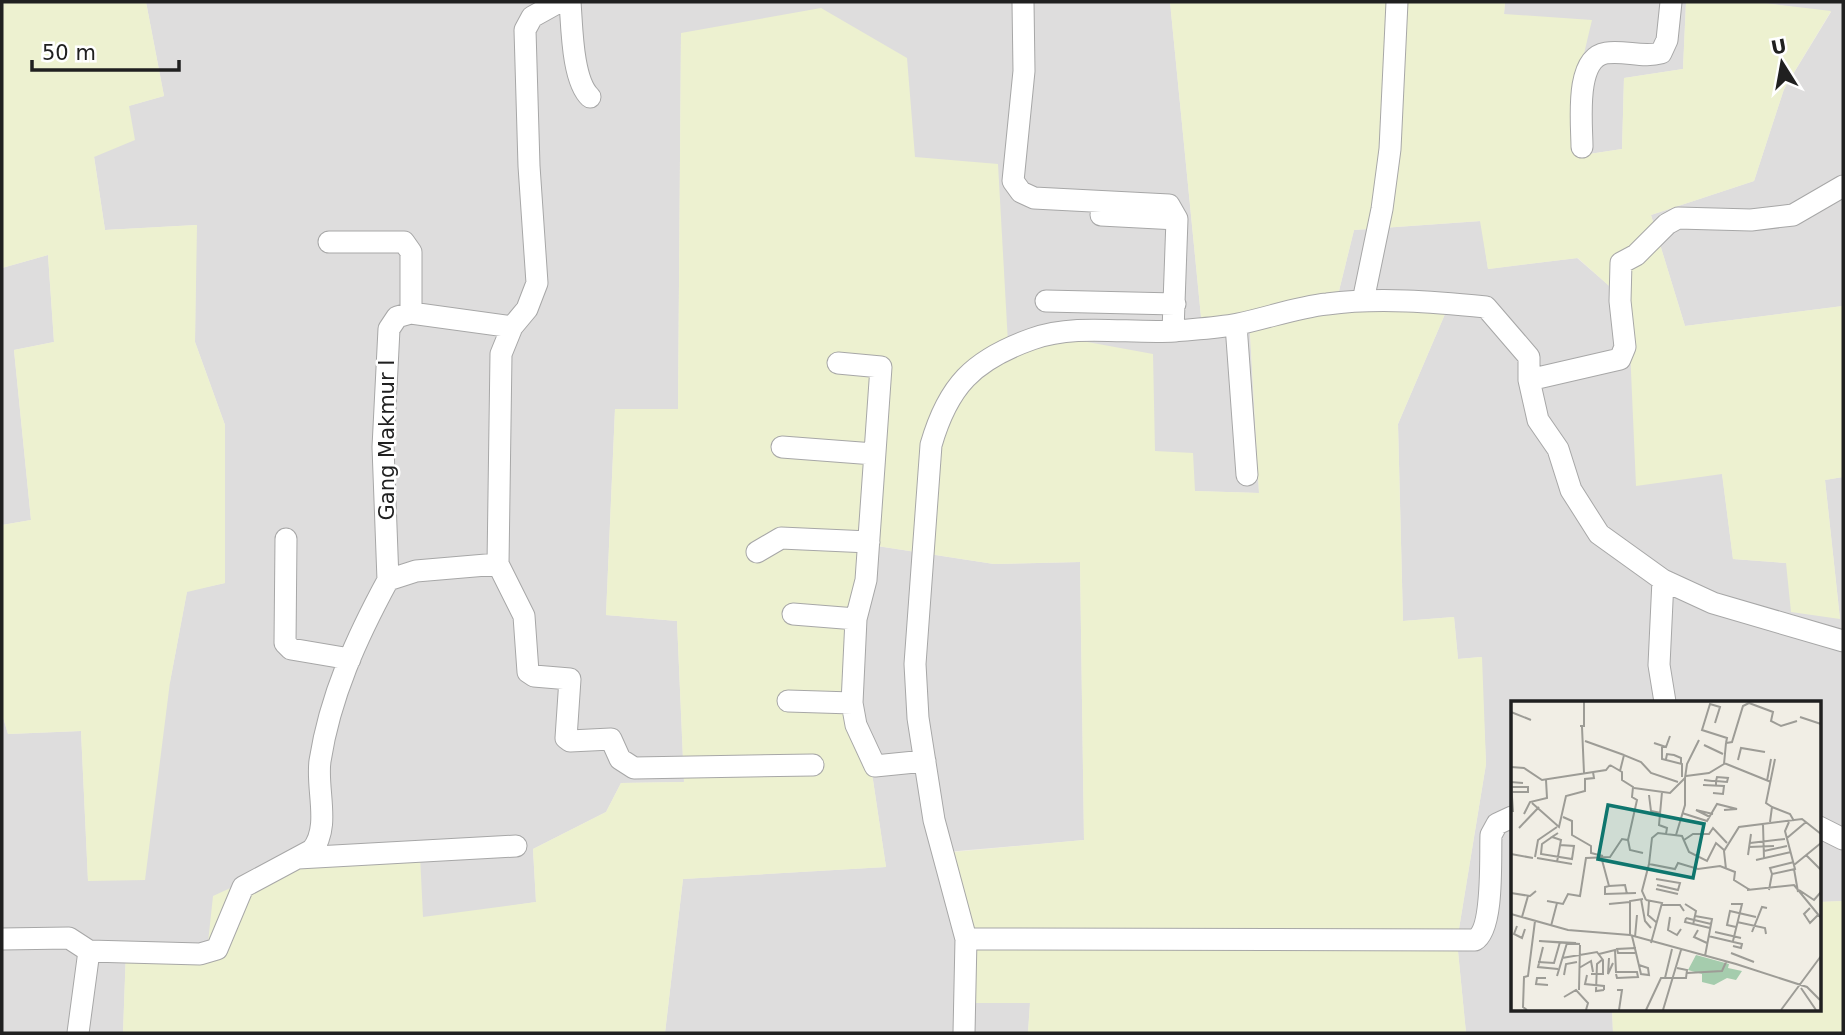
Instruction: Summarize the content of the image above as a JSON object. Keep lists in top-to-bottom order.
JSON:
{
  "streets": {
    "street": ["Gang Makmur I"]
  },
  "scale_bar": "50 m",
  "north": "top"
}
